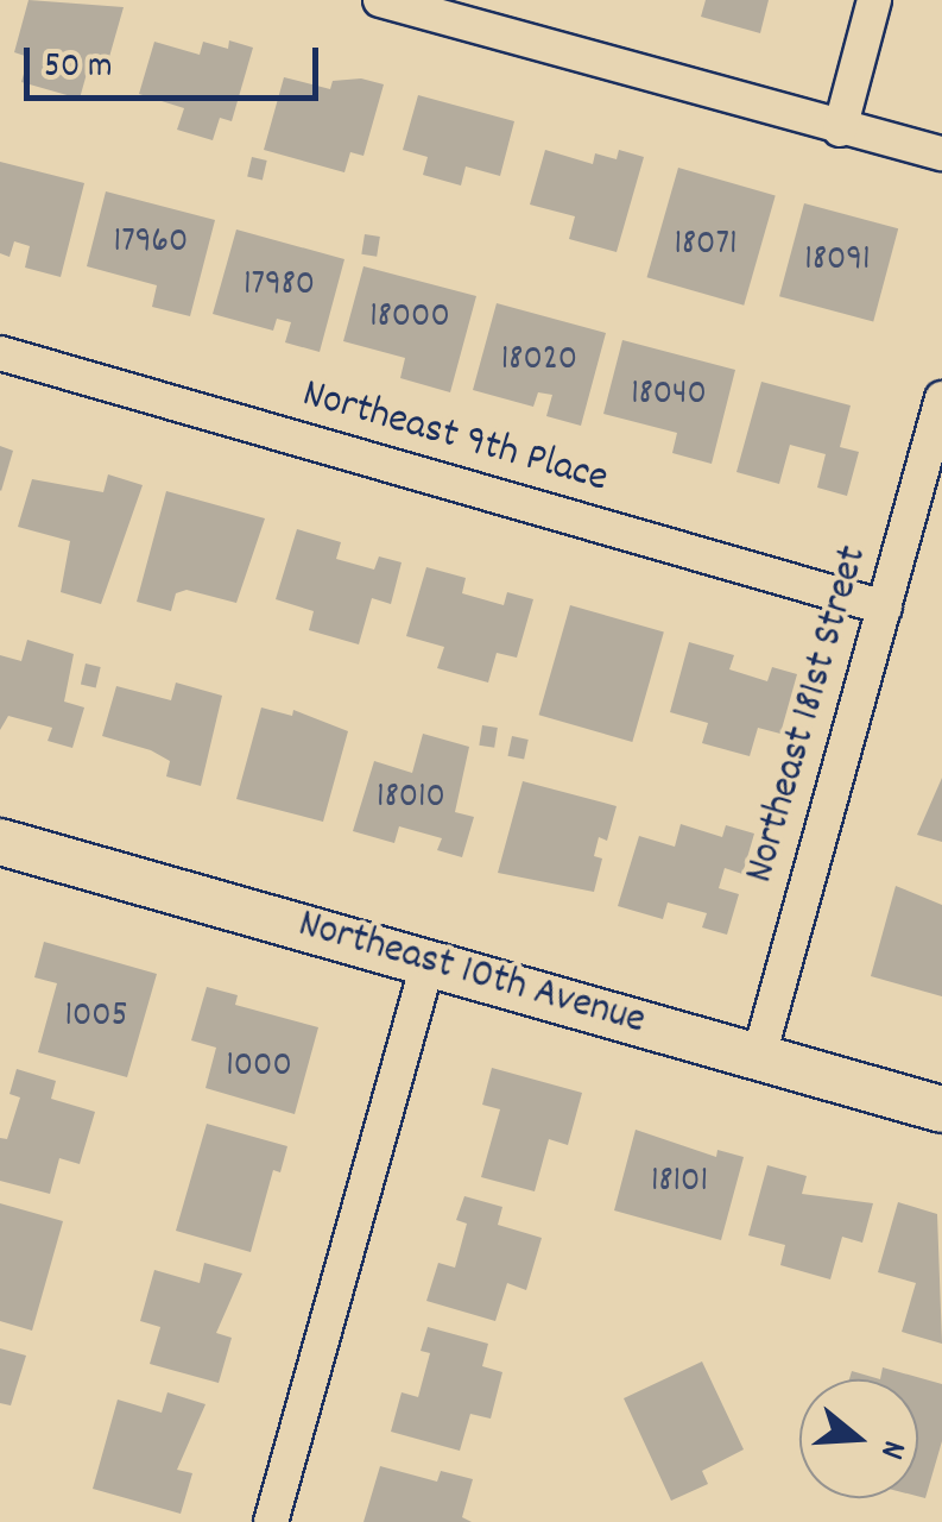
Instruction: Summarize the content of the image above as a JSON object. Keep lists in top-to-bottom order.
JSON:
{
  "streets": {
    "street": ["Northeast 9th Place", "Northeast 181st Street", "Northeast 10th Avenue"]
  },
  "crossings": [
    ["Northeast 9th Place", "Northeast 181st Street"],
    ["Northeast 181st Street", "Northeast 10th Avenue"]
  ],
  "house_numbers": [
    "17960",
    "18071",
    "18091",
    "17980",
    "18000",
    "18020",
    "18040",
    "18010",
    "1005",
    "1000",
    "18101"
  ],
  "scale_bar": "50 m",
  "north": "right"
}
